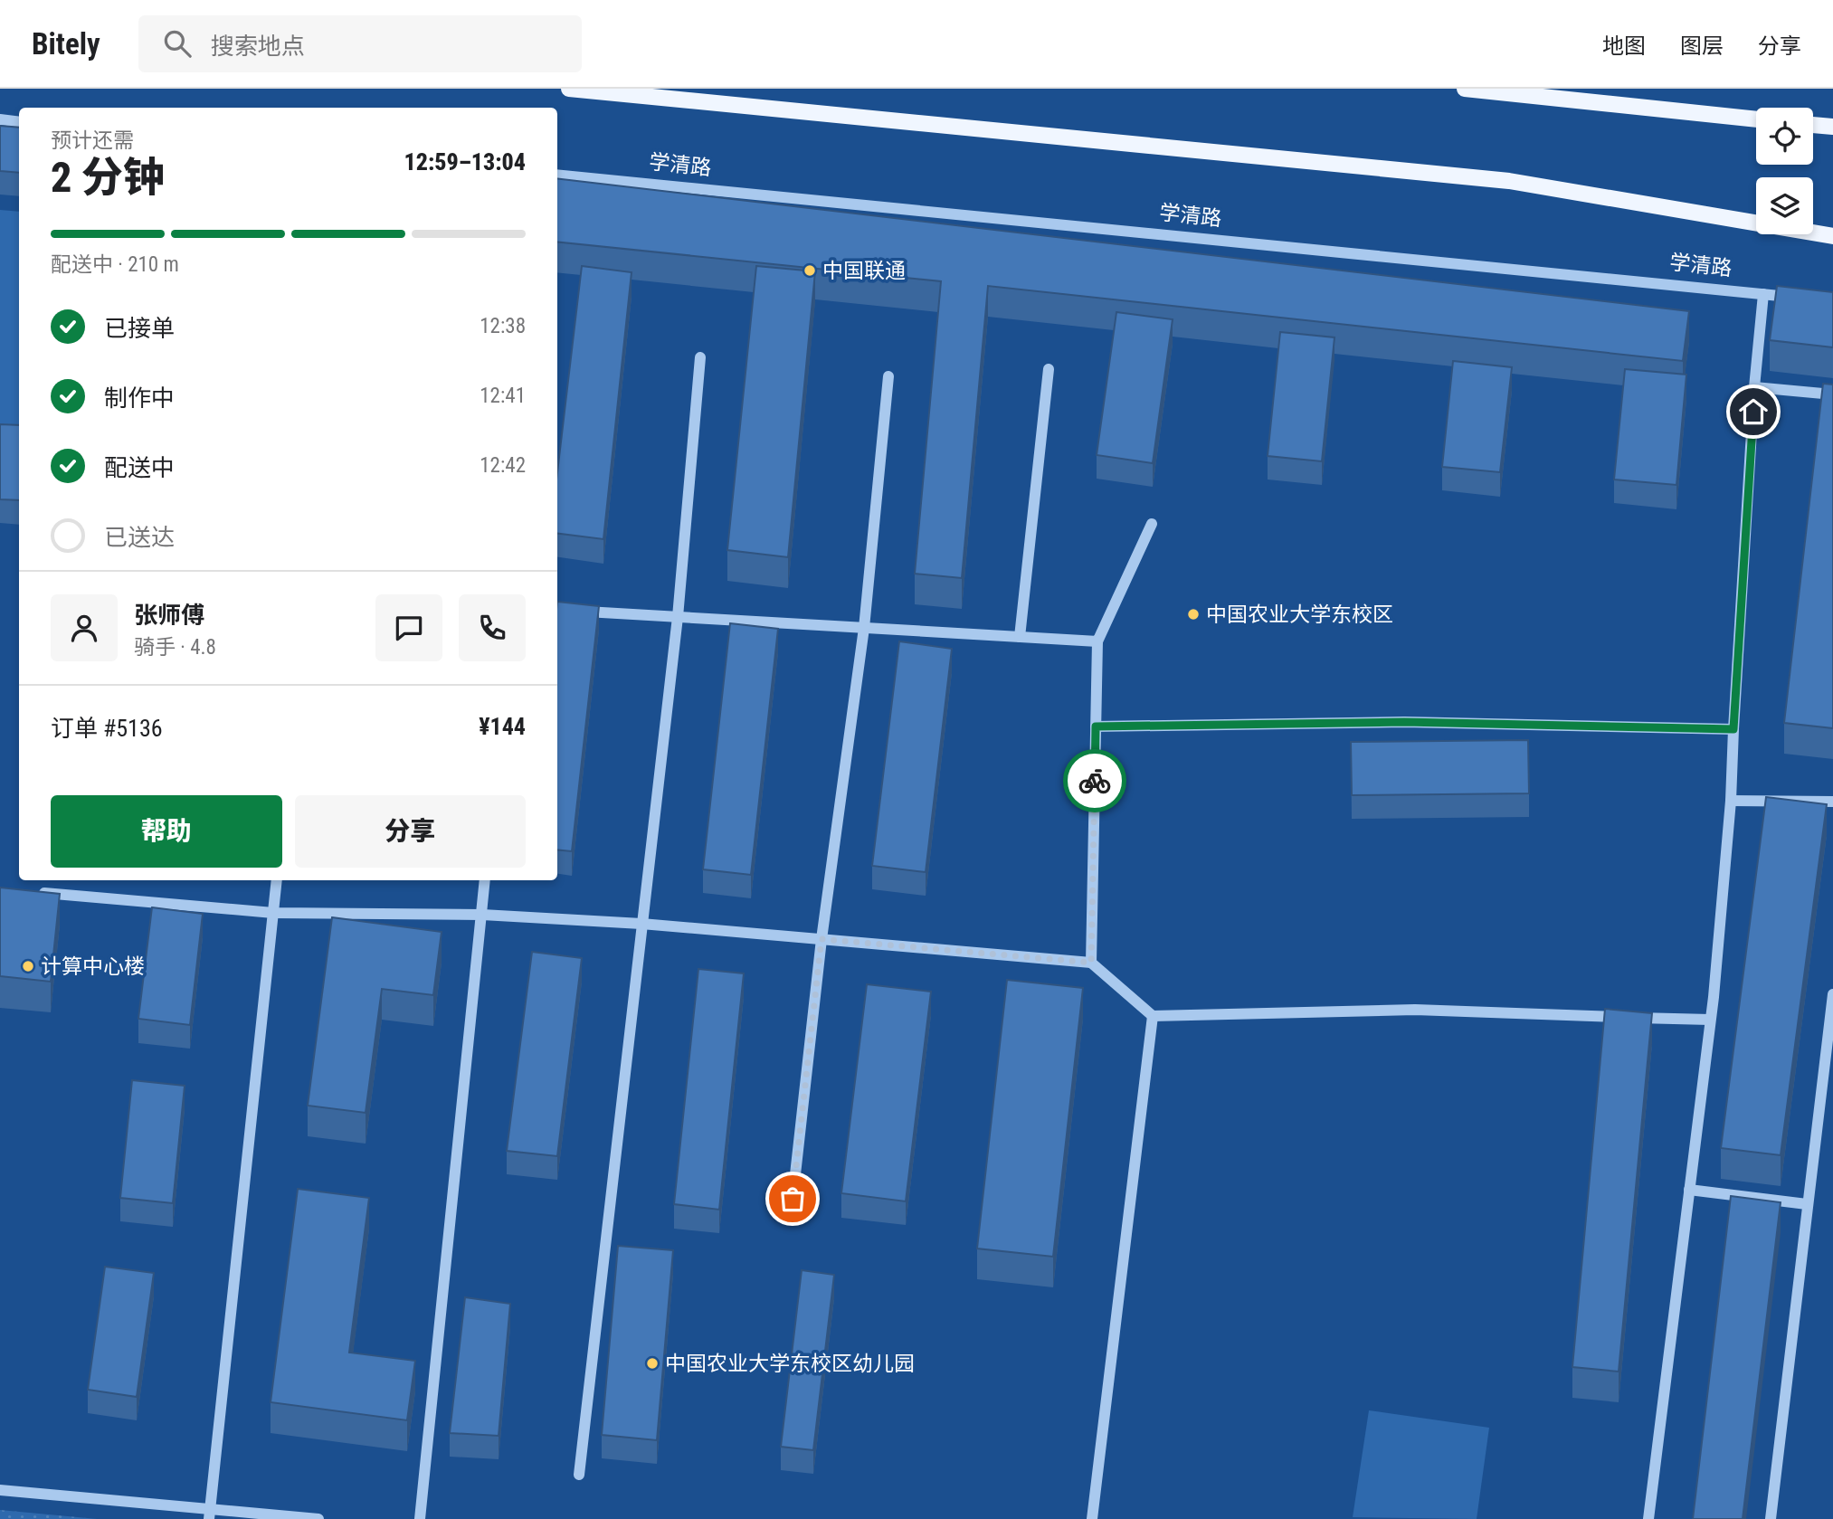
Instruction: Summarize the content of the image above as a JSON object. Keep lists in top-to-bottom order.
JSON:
{
  "streets": {
    "street": ["学清路"]
  },
  "places": [
    "中国联通",
    "中国农业大学东校区",
    "计算中心楼",
    "中国农业大学东校区幼儿园"
  ],
  "page": {
    "header": "Bitely",
    "search": "搜索地点",
    "nav": ["地图", "图层", "分享"],
    "heading": ["2 分钟", "预计还需", "12:59–13:04"],
    "panel": [
      "张师傅",
      "骑手 · 4.8",
      "订单 #5136",
      "¥144"
    ],
    "bar": "配送中 · 210 m",
    "list": [
      ["已接单", "12:38"],
      ["制作中", "12:41"],
      ["配送中", "12:42"],
      "已送达"
    ],
    "buttons": ["帮助", "分享"]
  }
}
